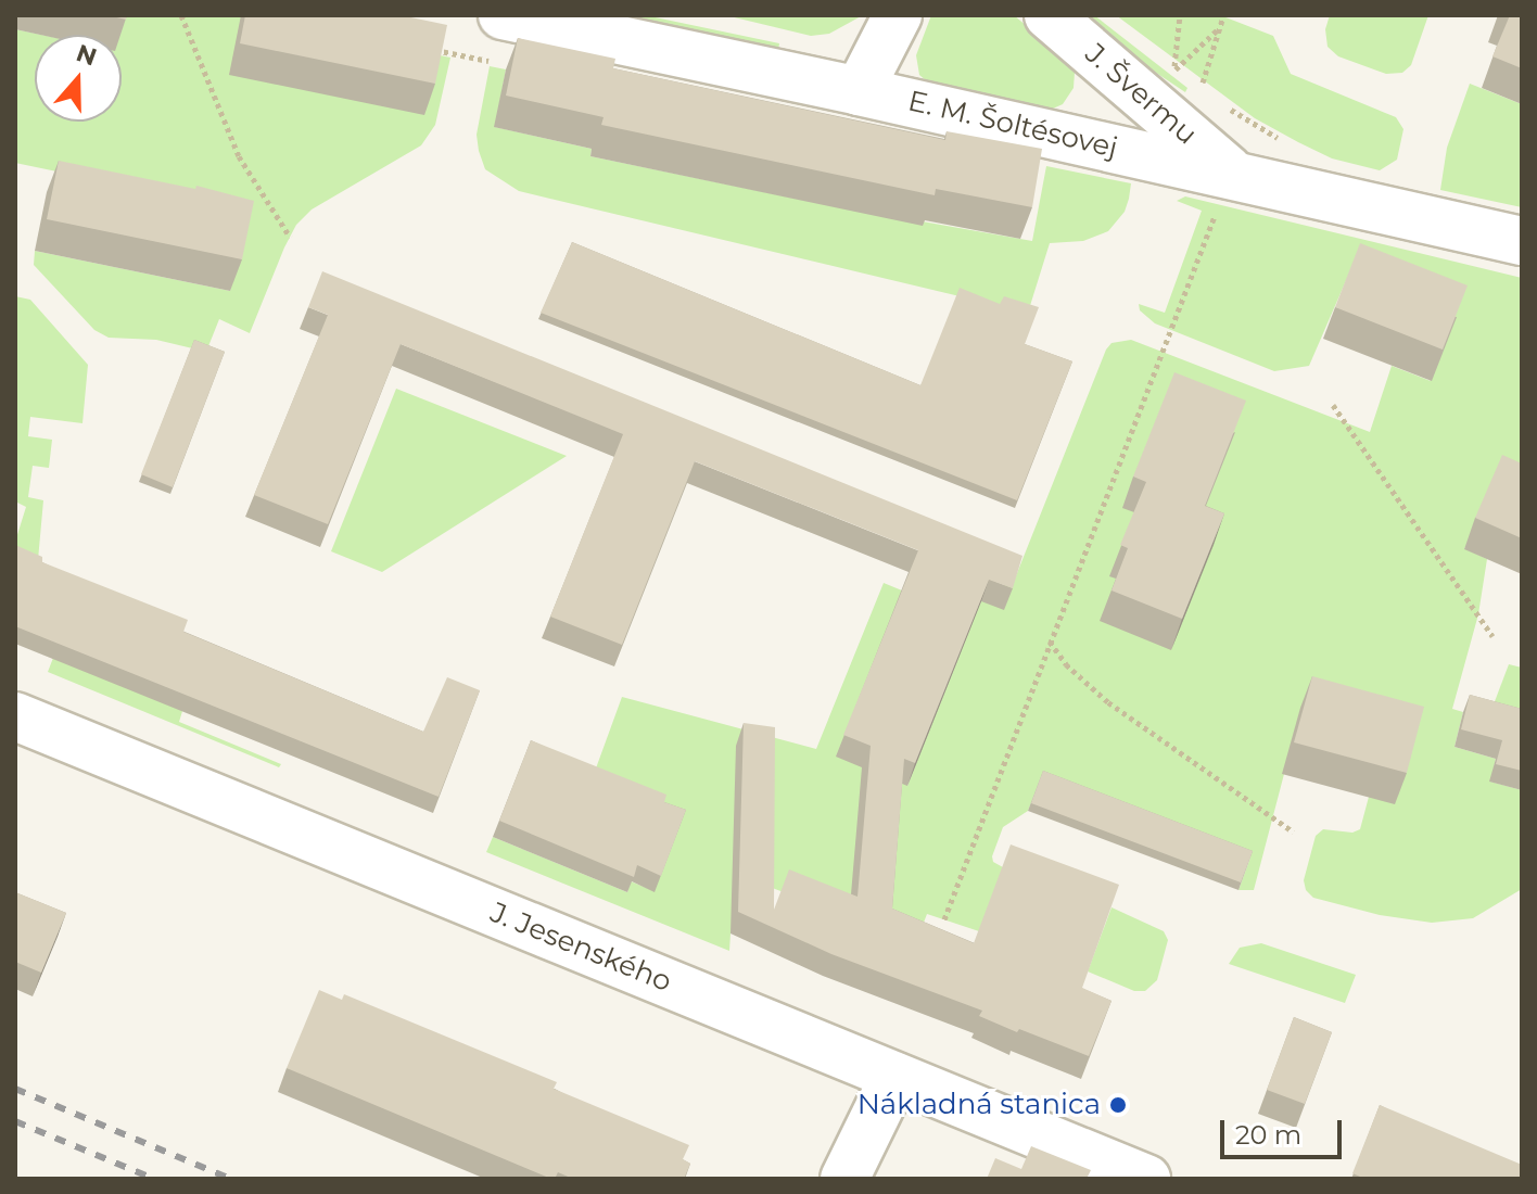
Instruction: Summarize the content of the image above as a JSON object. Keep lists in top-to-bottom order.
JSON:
{
  "streets": {
    "street": ["J. Švermu", "E. M. Šoltésovej", "J. Jesenského"]
  },
  "crossings": [
    ["J. Švermu", "E. M. Šoltésovej"]
  ],
  "places": ["Nákladná stanica"],
  "scale_bar": "20 m",
  "north": "top"
}
